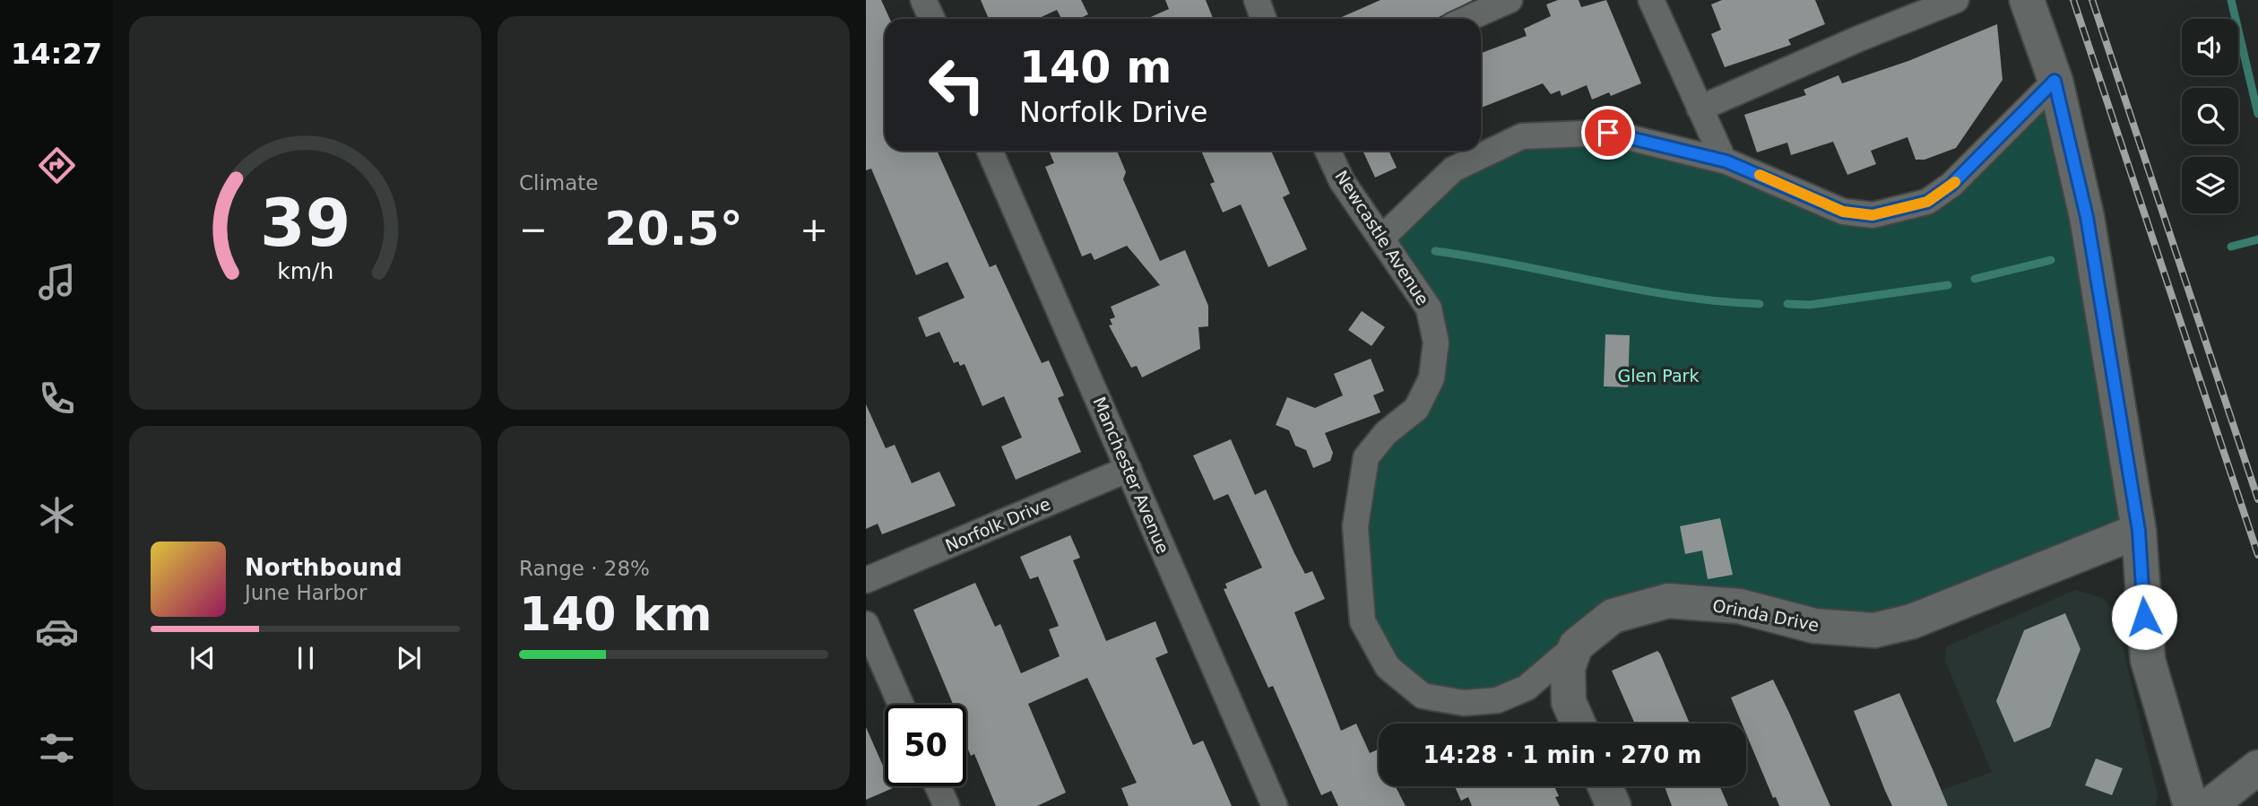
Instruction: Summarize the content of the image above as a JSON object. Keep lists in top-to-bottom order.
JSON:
{
  "streets": {
    "main road": ["Orinda Drive"],
    "street": ["Newcastle Avenue", "Manchester Avenue", "Norfolk Drive"]
  },
  "crossings": [
    ["Newcastle Avenue", "Orinda Drive"],
    ["Manchester Avenue", "Norfolk Drive"]
  ],
  "parks": ["Glen Park"],
  "page": {
    "tabs": "14:27",
    "tile": [
      "Climate",
      ["Range · 28%", "140 km"]
    ],
    "turn": ["140 m", "Norfolk Drive"],
    "heat": ["−", "20.5°", "+"],
    "song": ["Northbound", "June Harbor"],
    "limit": "50",
    "trip": "14:28 · 1 min · 270 m",
    "gauge": ["39", "km/h"]
  }
}
